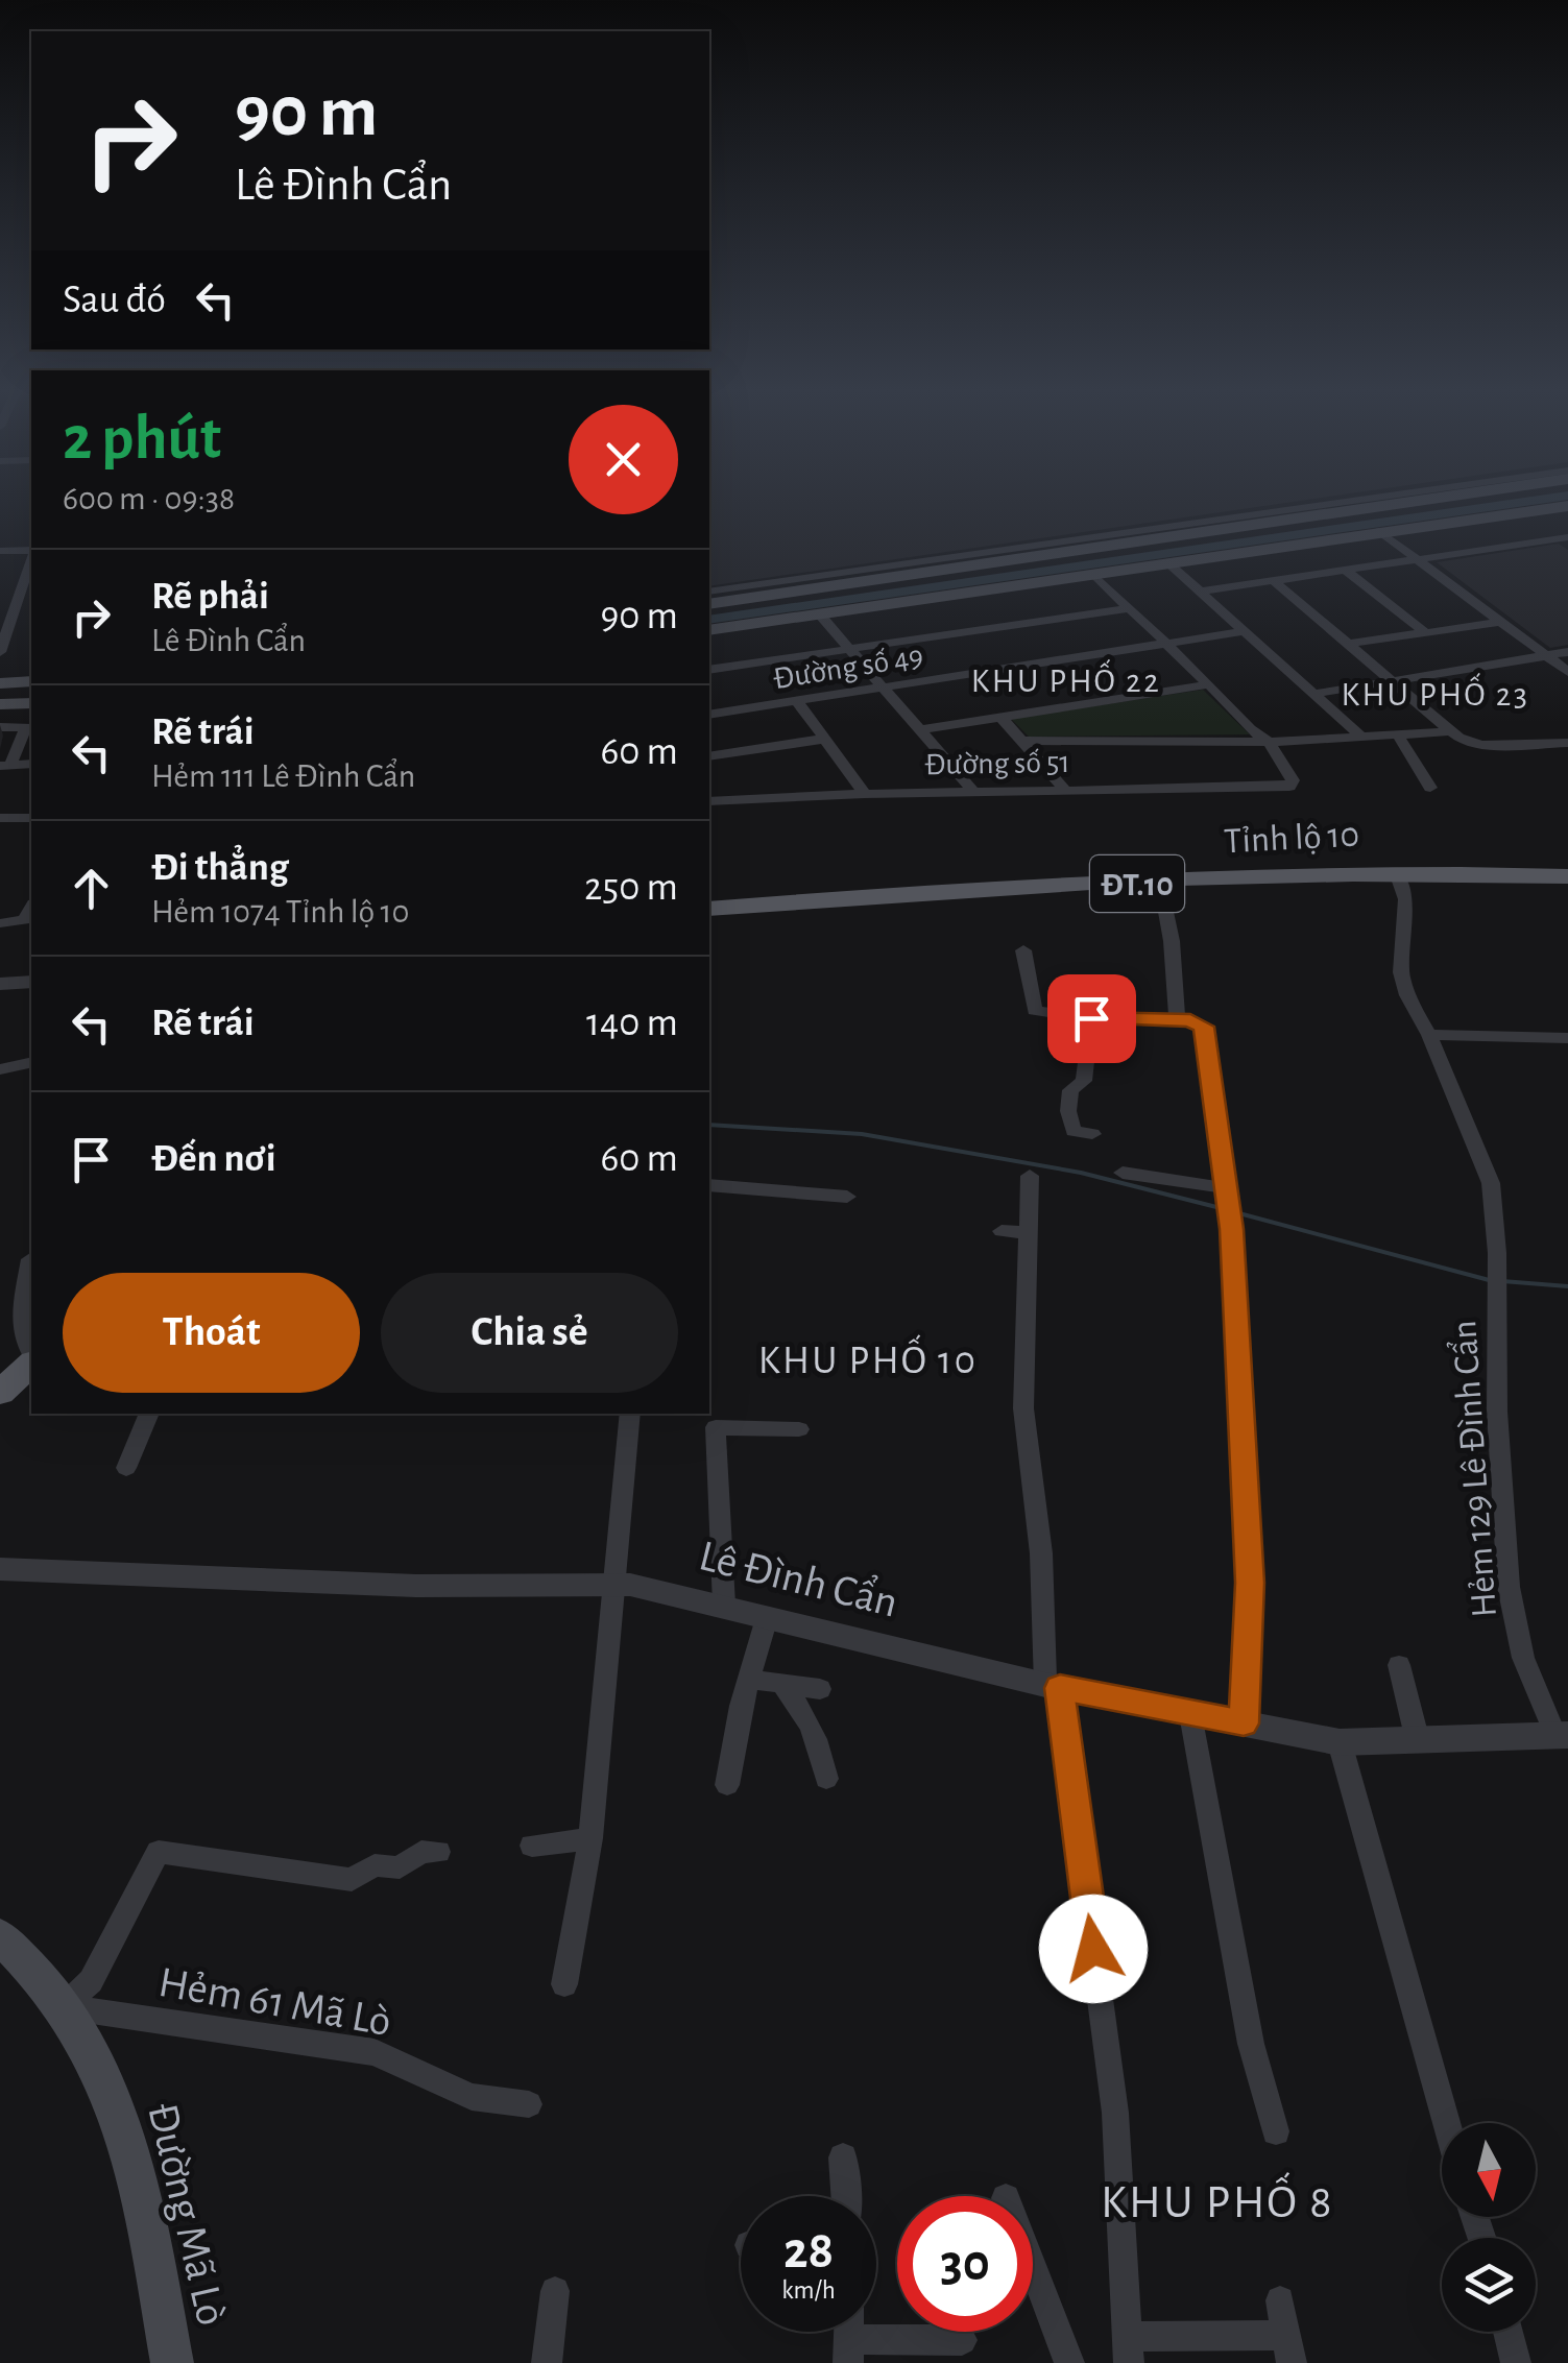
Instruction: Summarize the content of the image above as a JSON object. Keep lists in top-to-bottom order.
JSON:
{
  "streets": {
    "main road": ["Tỉnh lộ 10", "ĐT.10", "Đường Mã Lò"],
    "street": [
      "Đường số 49",
      "Đường số 51",
      "Hẻm 129 Lê Đình Cẩn",
      "Lê Đình Cẩn",
      "Hẻm 61 Mã Lò"
    ]
  },
  "crossings": [
    ["Tỉnh lộ 10", "Hẻm 129 Lê Đình Cẩn"],
    ["Hẻm 129 Lê Đình Cẩn", "Lê Đình Cẩn"],
    ["Hẻm 61 Mã Lò", "Đường Mã Lò"]
  ],
  "districts": [
    "KHU PHỐ 22",
    "KHU PHỐ 23",
    "KHU PHỐ 10",
    "KHU PHỐ 8"
  ],
  "north": "bottom",
  "page": {
    "turn": ["90 m", "Lê Đình Cẩn"],
    "then": "Sau đó",
    "heading": ["2 phút", "600 m · 09:38"],
    "list": [
      {
        "name": "Rẽ phải",
        "note": "Lê Đình Cẩn",
        "value": "90 m"
      },
      {
        "name": "Rẽ trái",
        "note": "Hẻm 111 Lê Đình Cẩn",
        "value": "60 m"
      },
      {
        "name": "Đi thẳng",
        "note": "Hẻm 1074 Tỉnh lộ 10",
        "value": "250 m"
      },
      {
        "name": "Rẽ trái",
        "value": "140 m"
      },
      {
        "name": "Đến nơi",
        "value": "60 m"
      }
    ],
    "buttons": ["Thoát", "Chia sẻ"],
    "speed": "28 km/h",
    "limit": "30"
  }
}
